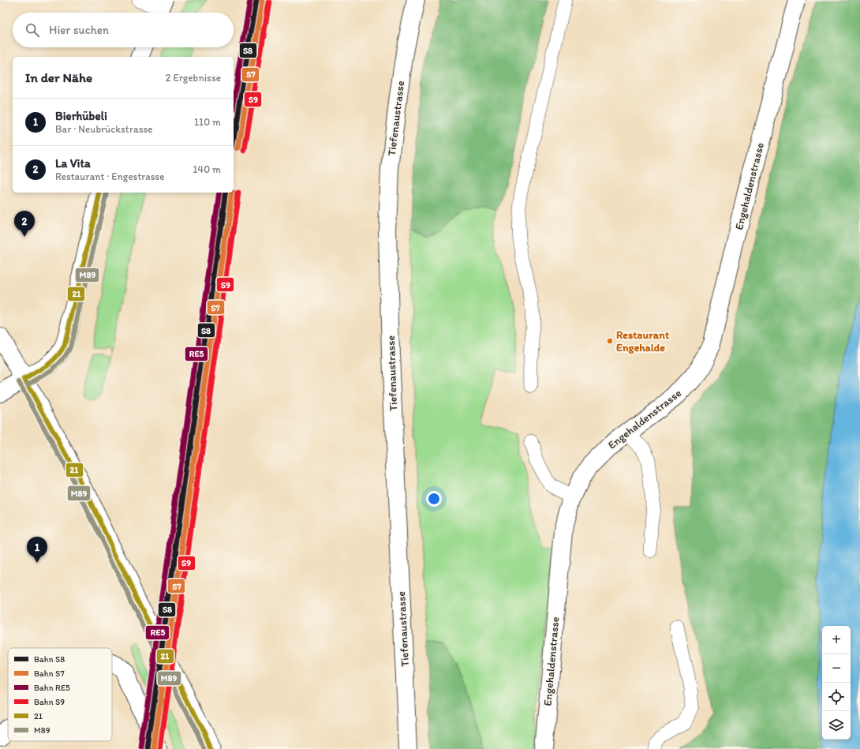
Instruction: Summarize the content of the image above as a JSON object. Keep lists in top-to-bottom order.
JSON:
{
  "streets": {
    "street": ["Tiefenaustrasse", "Engehaldenstrasse"]
  },
  "places": ["Restaurant Engehalde"],
  "lines": [
    "rail line S8",
    "rail line RE5",
    "rail line S7",
    "rail line S9",
    "transit line 21",
    "transit line M89"
  ],
  "legend": [
    "Bahn S8",
    "Bahn S7",
    "Bahn RE5",
    "Bahn S9",
    "21",
    "M89"
  ],
  "page": {
    "search": "Hier suchen",
    "heading": ["In der Nähe", "2 Ergebnisse"],
    "list": [
      {
        "mark": "1",
        "name": "Bierhübeli",
        "note": "Bar · Neubrückstrasse",
        "value": "110 m"
      },
      {
        "mark": "2",
        "name": "La Vita",
        "note": "Restaurant · Engestrasse",
        "value": "140 m"
      }
    ],
    "pins": ["2", "1"],
    "map_buttons": ["+", "−"]
  }
}
